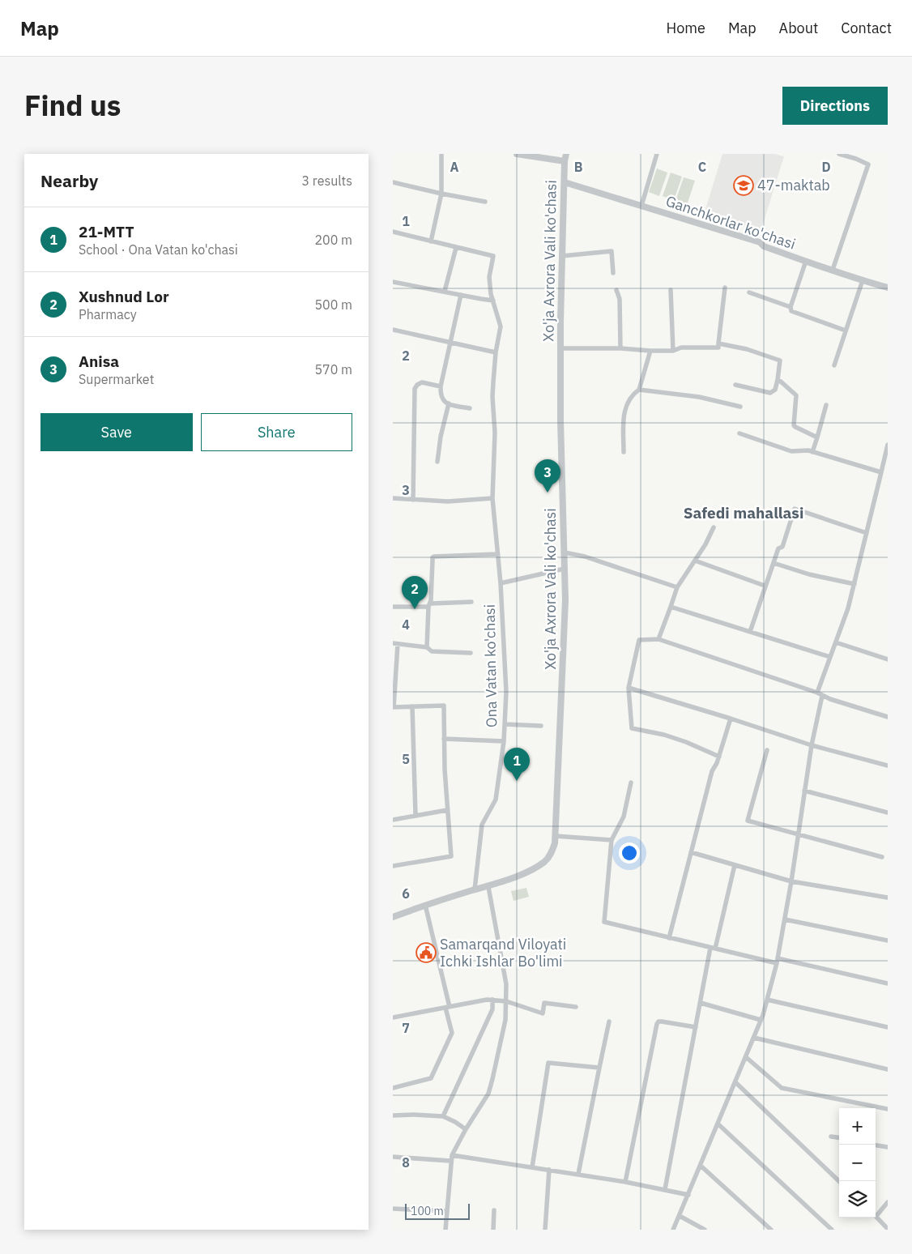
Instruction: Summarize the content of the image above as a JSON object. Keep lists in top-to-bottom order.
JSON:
{
  "streets": {
    "street": ["Ganchkorlar ko'chasi", "Xo'ja Axrora Vali ko'chasi", "Ona Vatan ko'chasi"]
  },
  "crossings": [
    ["Ganchkorlar ko'chasi", "Xo'ja Axrora Vali ko'chasi"],
    ["Xo'ja Axrora Vali ko'chasi", "Ona Vatan ko'chasi"]
  ],
  "districts": ["Safedi mahallasi"],
  "places": {
    "school or university": ["47-maktab"],
    "public building": ["Samarqand Viloyati Ichki Ishlar Bo'limi"]
  },
  "scale_bar": "100 m",
  "page": {
    "header": "Map",
    "nav": [
      "Home",
      "Map",
      "About",
      "Contact"
    ],
    "title": "Find us",
    "buttons": [
      "Directions",
      ["Save", "Share"]
    ],
    "heading": ["Nearby", "3 results"],
    "list": [
      {
        "mark": "1",
        "name": "21-MTT",
        "note": "School · Ona Vatan ko'chasi",
        "value": "200 m"
      },
      {
        "mark": "2",
        "name": "Xushnud Lor",
        "note": "Pharmacy",
        "value": "500 m"
      },
      {
        "mark": "3",
        "name": "Anisa",
        "note": "Supermarket",
        "value": "570 m"
      }
    ],
    "pins": ["3", "2", "1"],
    "map_buttons": ["+", "−"],
    "scale": "100 m"
  },
  "grid": {
    "columns": [
      "A",
      "B",
      "C",
      "D"
    ],
    "rows": [
      "1",
      "2",
      "3",
      "4",
      "5",
      "6",
      "7",
      "8"
    ]
  }
}
